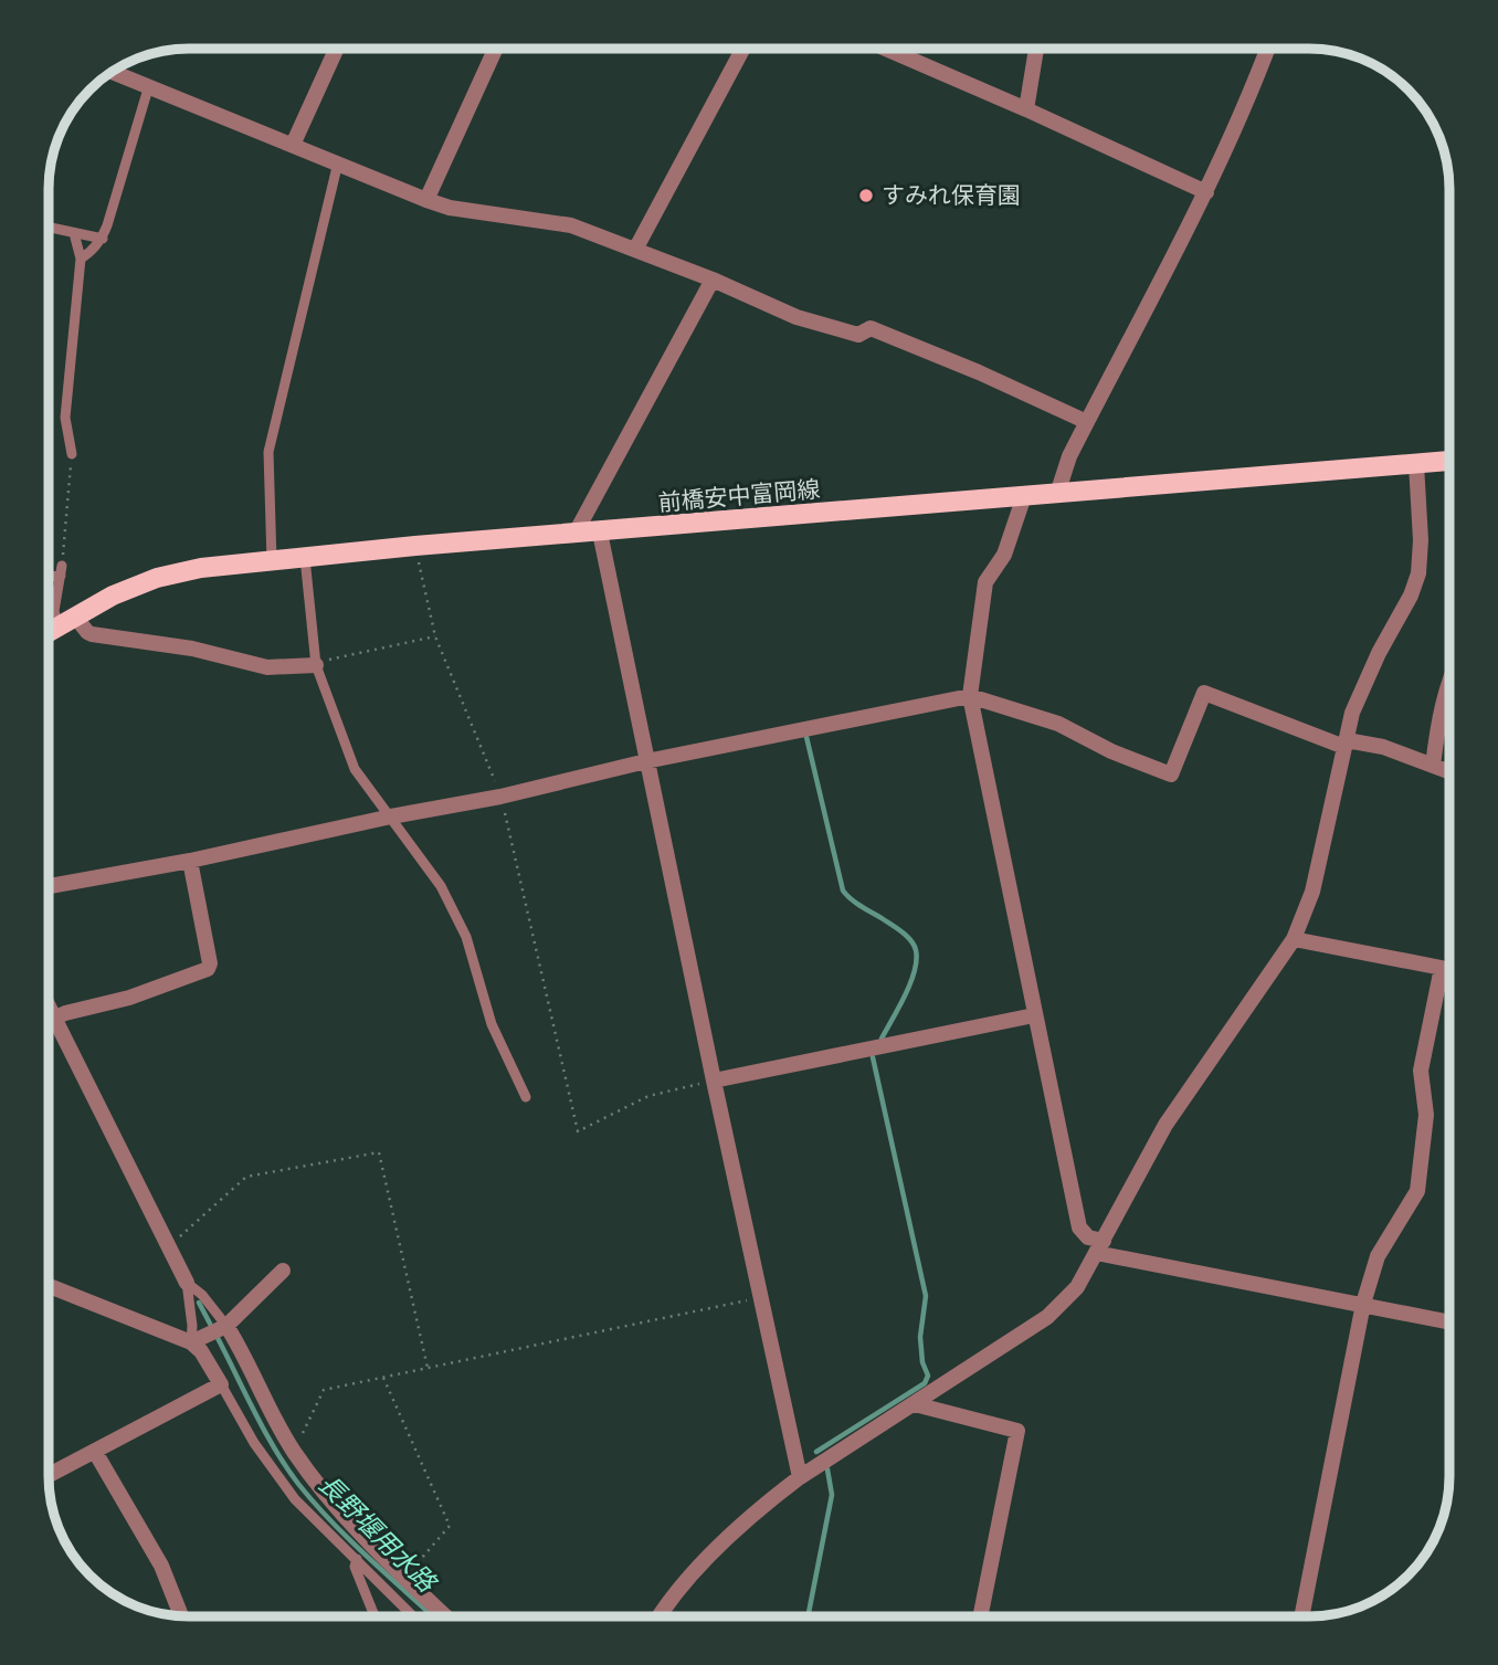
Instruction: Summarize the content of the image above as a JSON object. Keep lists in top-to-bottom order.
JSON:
{
  "streets": {
    "main road": ["前橋安中富岡線"]
  },
  "water": ["長野堰用水路"],
  "places": ["すみれ保育園"]
}
